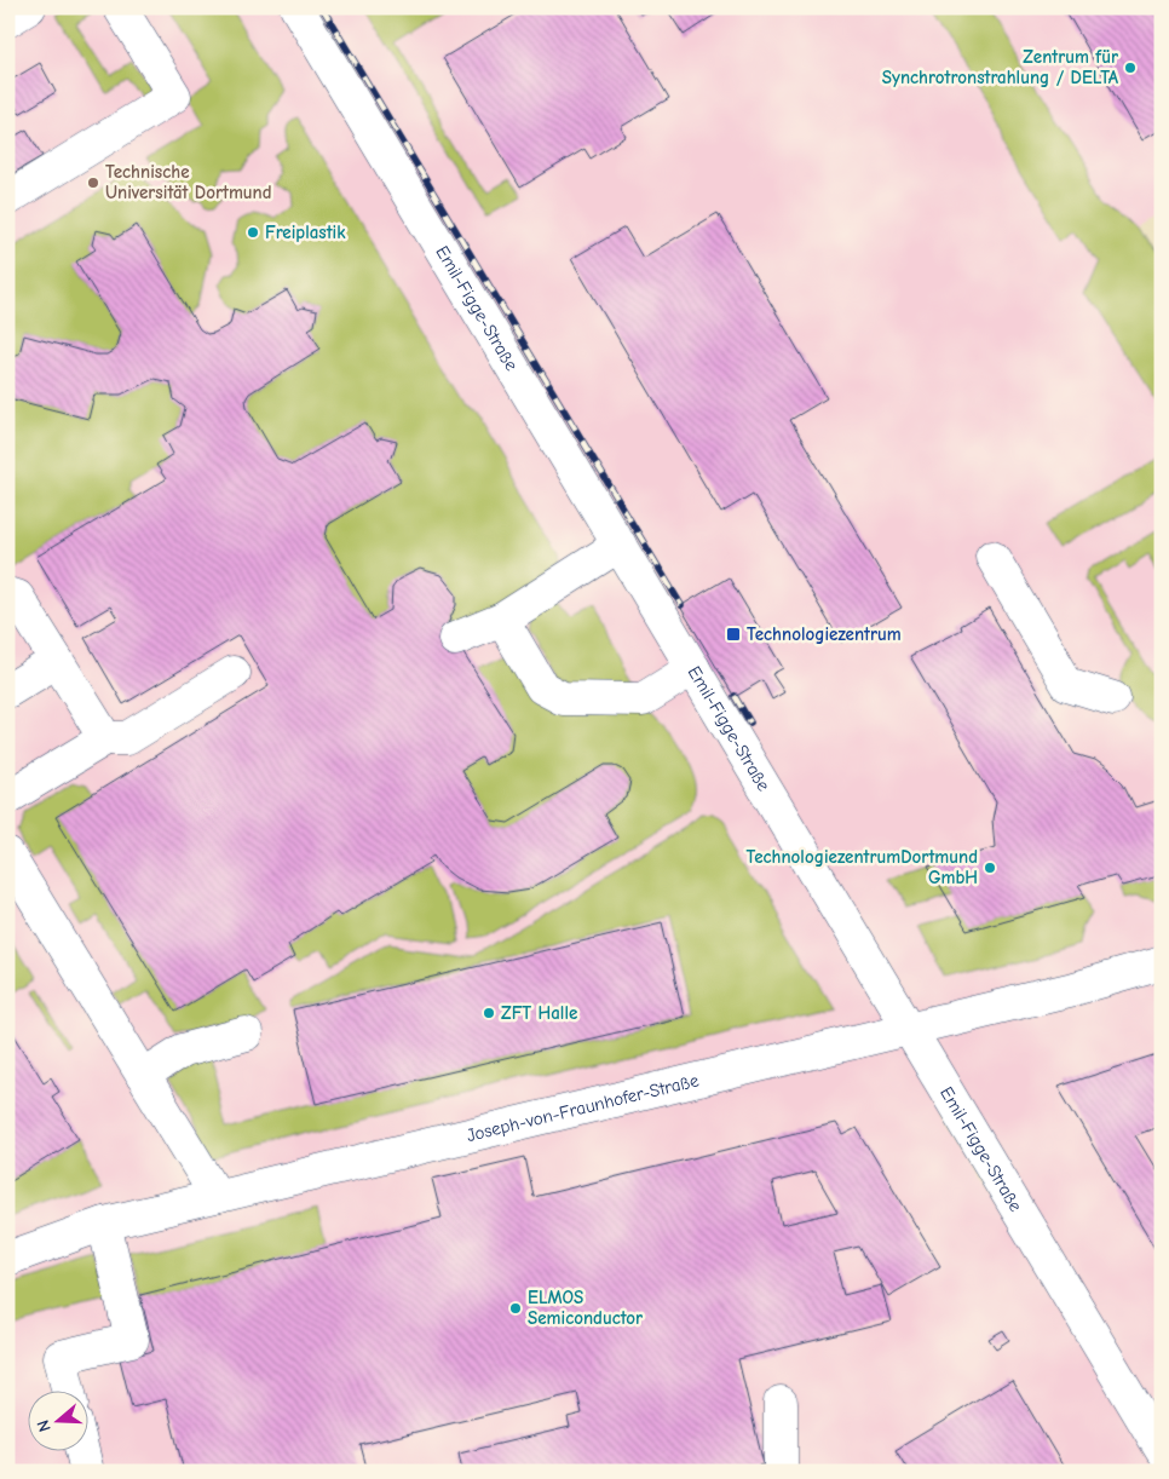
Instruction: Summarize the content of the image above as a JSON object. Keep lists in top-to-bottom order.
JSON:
{
  "streets": {
    "street": ["Emil-Figge-Straße", "Joseph-von-Fraunhofer-Straße"]
  },
  "crossings": [
    ["Emil-Figge-Straße", "Joseph-von-Fraunhofer-Straße"]
  ],
  "places": {
    "other": [
      "Zentrum für Synchrotronstrahlung / DELTA",
      "Technische Universität Dortmund",
      "Freiplastik",
      "TechnologiezentrumDortmund GmbH",
      "ZFT Halle",
      "ELMOS Semiconductor"
    ],
    "transit": ["Technologiezentrum"]
  },
  "north": "left"
}
